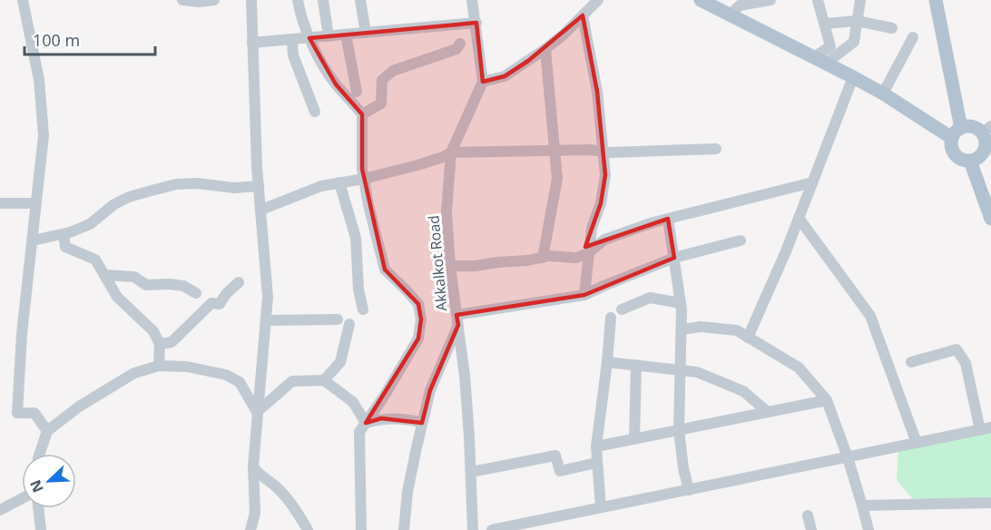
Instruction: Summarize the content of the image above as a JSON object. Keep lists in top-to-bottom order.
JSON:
{
  "streets": {
    "street": ["Akkalkot Road"]
  },
  "scale_bar": "100 m",
  "north": "bottom left"
}
